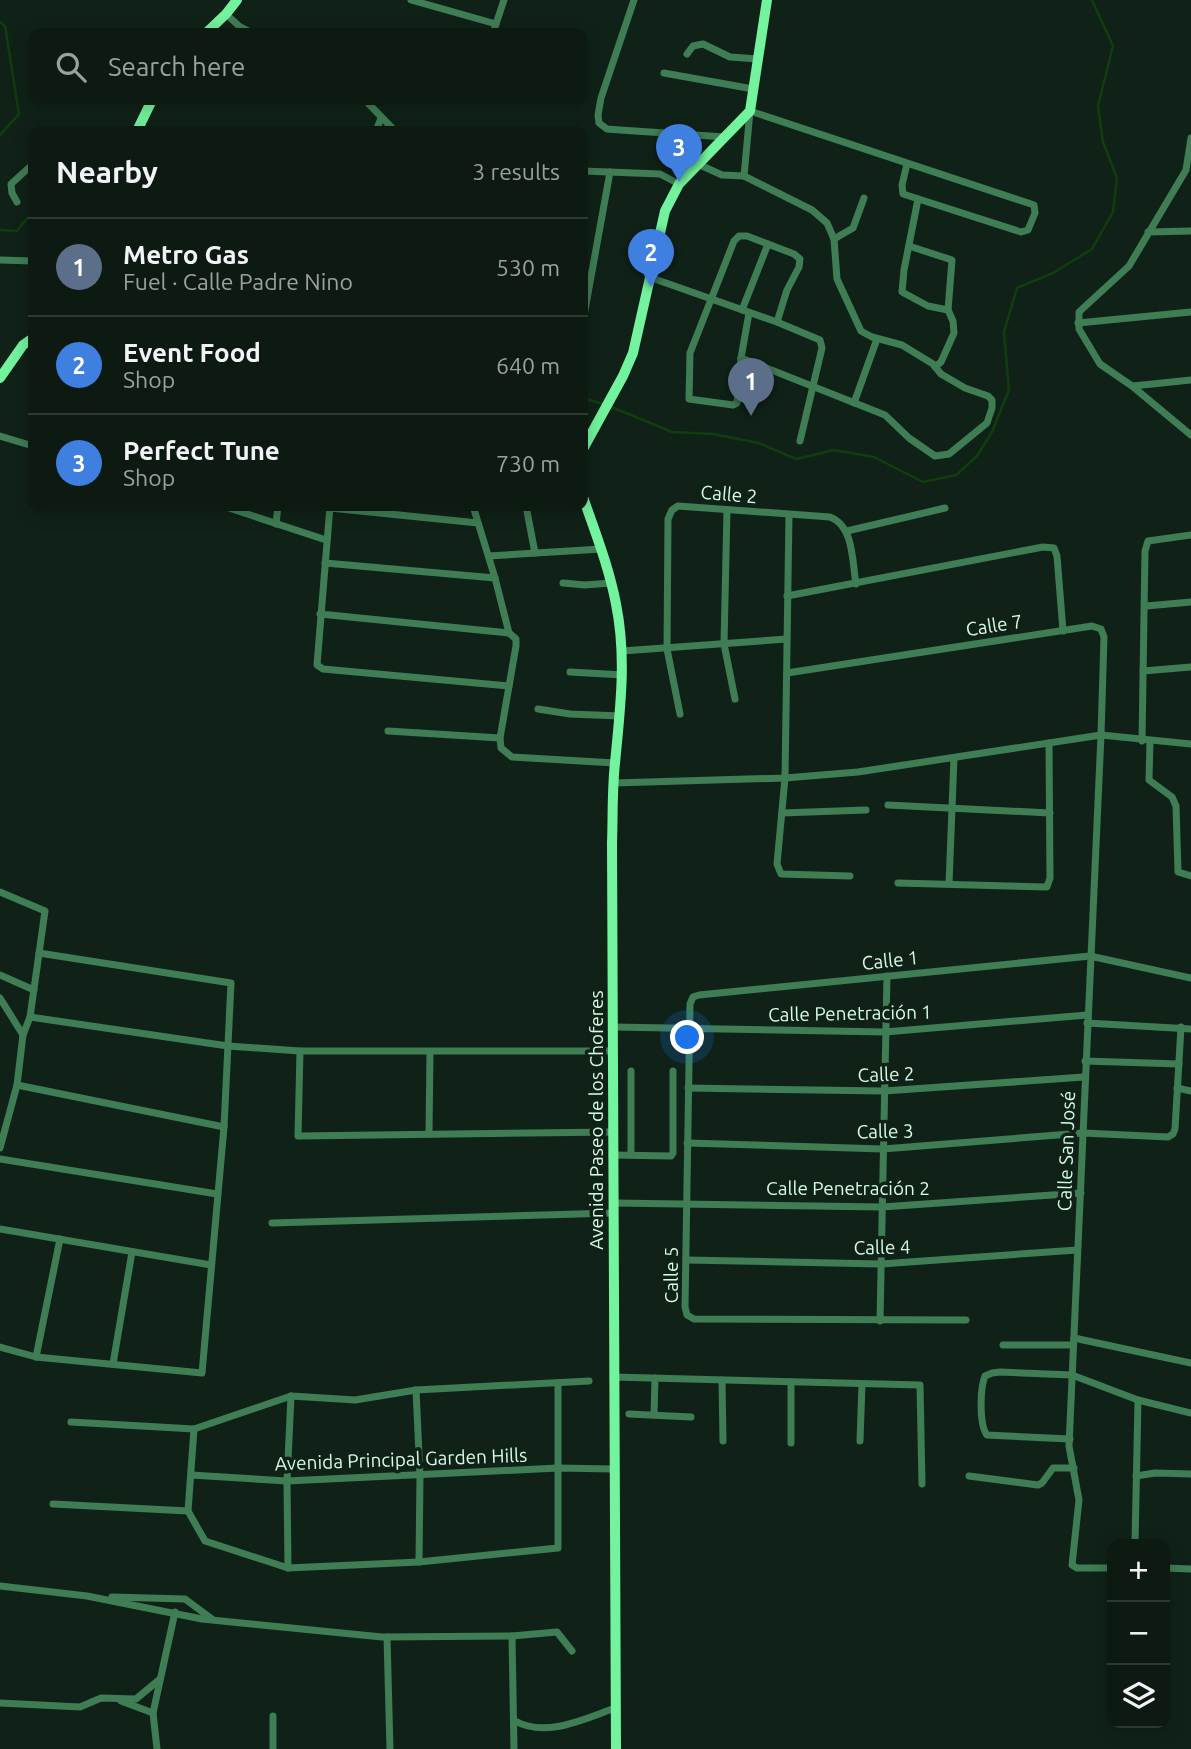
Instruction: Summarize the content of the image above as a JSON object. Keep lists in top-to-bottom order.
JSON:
{
  "streets": {
    "street": [
      "Calle 2",
      "Calle 7",
      "Calle 1",
      "Calle Penetración 1",
      "Avenida Paseo de los Choferes",
      "Calle 3",
      "Calle San José",
      "Calle Penetración 2",
      "Calle 4",
      "Calle 5",
      "Avenida Principal Garden Hills"
    ]
  },
  "crossings": [
    ["Calle 2", "Calle San José"],
    ["Calle 2", "Calle 5"],
    ["Calle 7", "Calle San José"],
    ["Calle 1", "Calle San José"],
    ["Calle 1", "Calle 5"],
    ["Calle Penetración 1", "Avenida Paseo de los Choferes"],
    ["Calle Penetración 1", "Calle San José"],
    ["Calle Penetración 1", "Calle 5"],
    ["Avenida Paseo de los Choferes", "Calle Penetración 2"],
    ["Avenida Paseo de los Choferes", "Avenida Principal Garden Hills"],
    ["Calle 3", "Calle San José"],
    ["Calle 3", "Calle 5"],
    ["Calle San José", "Calle Penetración 2"],
    ["Calle San José", "Calle 4"],
    ["Calle Penetración 2", "Calle 5"],
    ["Calle 4", "Calle 5"]
  ],
  "page": {
    "search": "Search here",
    "pins": ["3", "2", "1"],
    "heading": ["Nearby", "3 results"],
    "list": [
      {
        "mark": "1",
        "name": "Metro Gas",
        "note": "Fuel · Calle Padre Nino",
        "value": "530 m"
      },
      {
        "mark": "2",
        "name": "Event Food",
        "note": "Shop",
        "value": "640 m"
      },
      {
        "mark": "3",
        "name": "Perfect Tune",
        "note": "Shop",
        "value": "730 m"
      }
    ],
    "map_buttons": ["+", "−"]
  }
}
